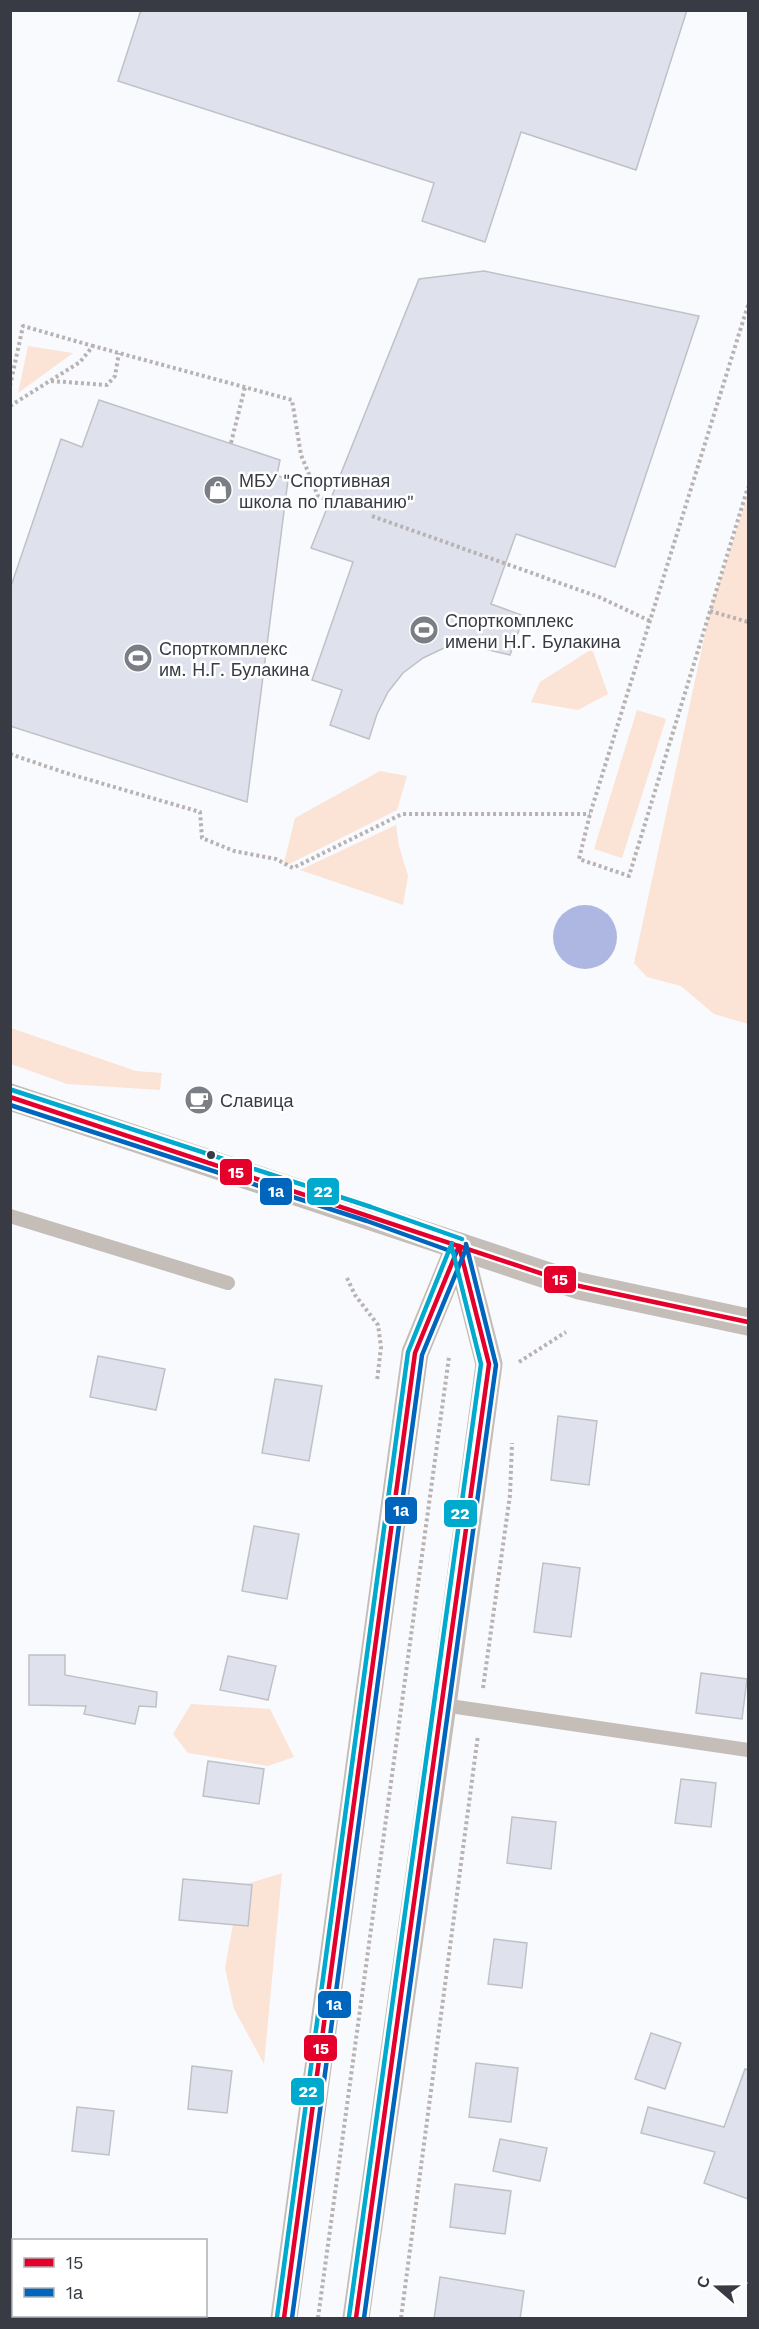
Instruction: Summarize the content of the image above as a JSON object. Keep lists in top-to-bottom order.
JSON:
{
  "places": {
    "shop": ["МБУ \"Спортивная школа по плаванию\""],
    "sports": ["Спорткомплекс имени Н.Г. Булакина", "Спорткомплекс им. Н.Г. Булакина"],
    "cafe": ["Славица"]
  },
  "lines": ["transit line 22", "transit line 15", "transit line 1а"],
  "legend": ["15", "1а"],
  "north": "left"
}
